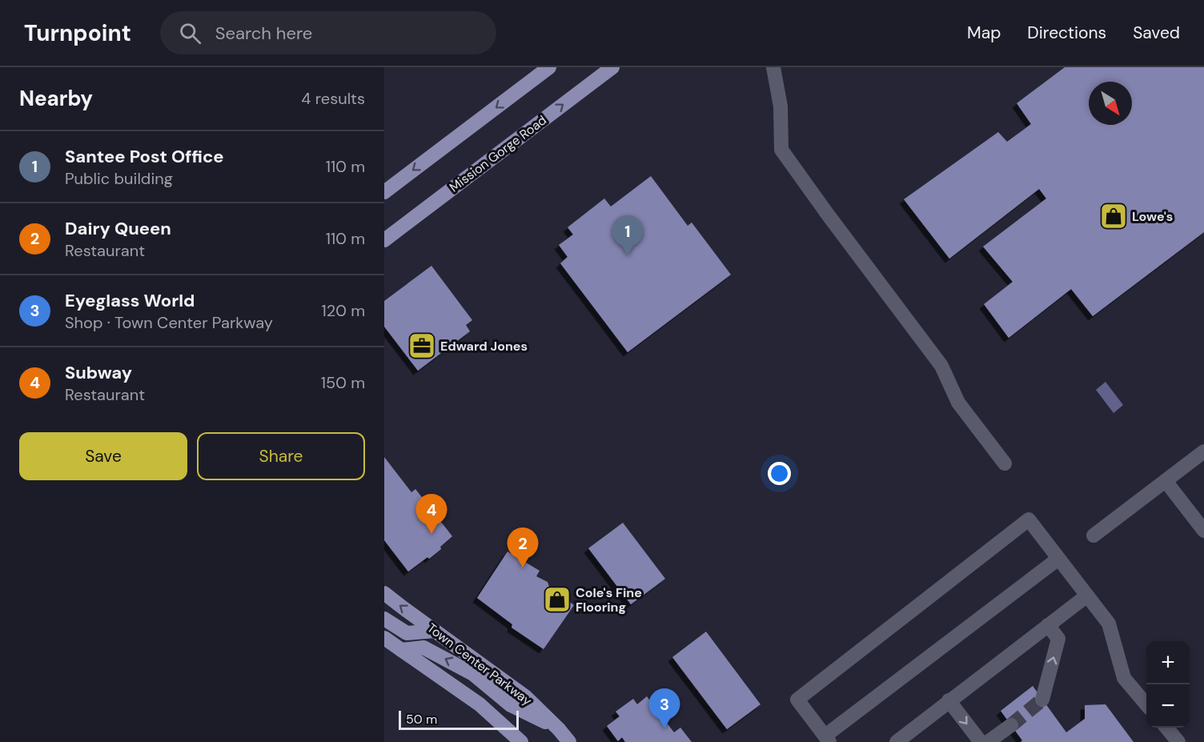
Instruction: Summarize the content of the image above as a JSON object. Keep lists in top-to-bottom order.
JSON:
{
  "streets": {
    "main road": ["Mission Gorge Road", "Town Center Parkway"]
  },
  "places": {
    "shop": ["Lowe's", "Cole's Fine Flooring"],
    "office": ["Edward Jones"]
  },
  "scale_bar": "50 m",
  "north": "bottom right",
  "page": {
    "header": "Turnpoint",
    "search": "Search here",
    "nav": ["Map", "Directions", "Saved"],
    "heading": ["Nearby", "4 results"],
    "list": [
      {
        "mark": "1",
        "name": "Santee Post Office",
        "note": "Public building",
        "value": "110 m"
      },
      {
        "mark": "2",
        "name": "Dairy Queen",
        "note": "Restaurant",
        "value": "110 m"
      },
      {
        "mark": "3",
        "name": "Eyeglass World",
        "note": "Shop · Town Center Parkway",
        "value": "120 m"
      },
      {
        "mark": "4",
        "name": "Subway",
        "note": "Restaurant",
        "value": "150 m"
      }
    ],
    "pins": [
      "1",
      "4",
      "2",
      "3"
    ],
    "buttons": ["Save", "Share"],
    "map_buttons": ["+", "−"],
    "scale": "50 m"
  }
}
